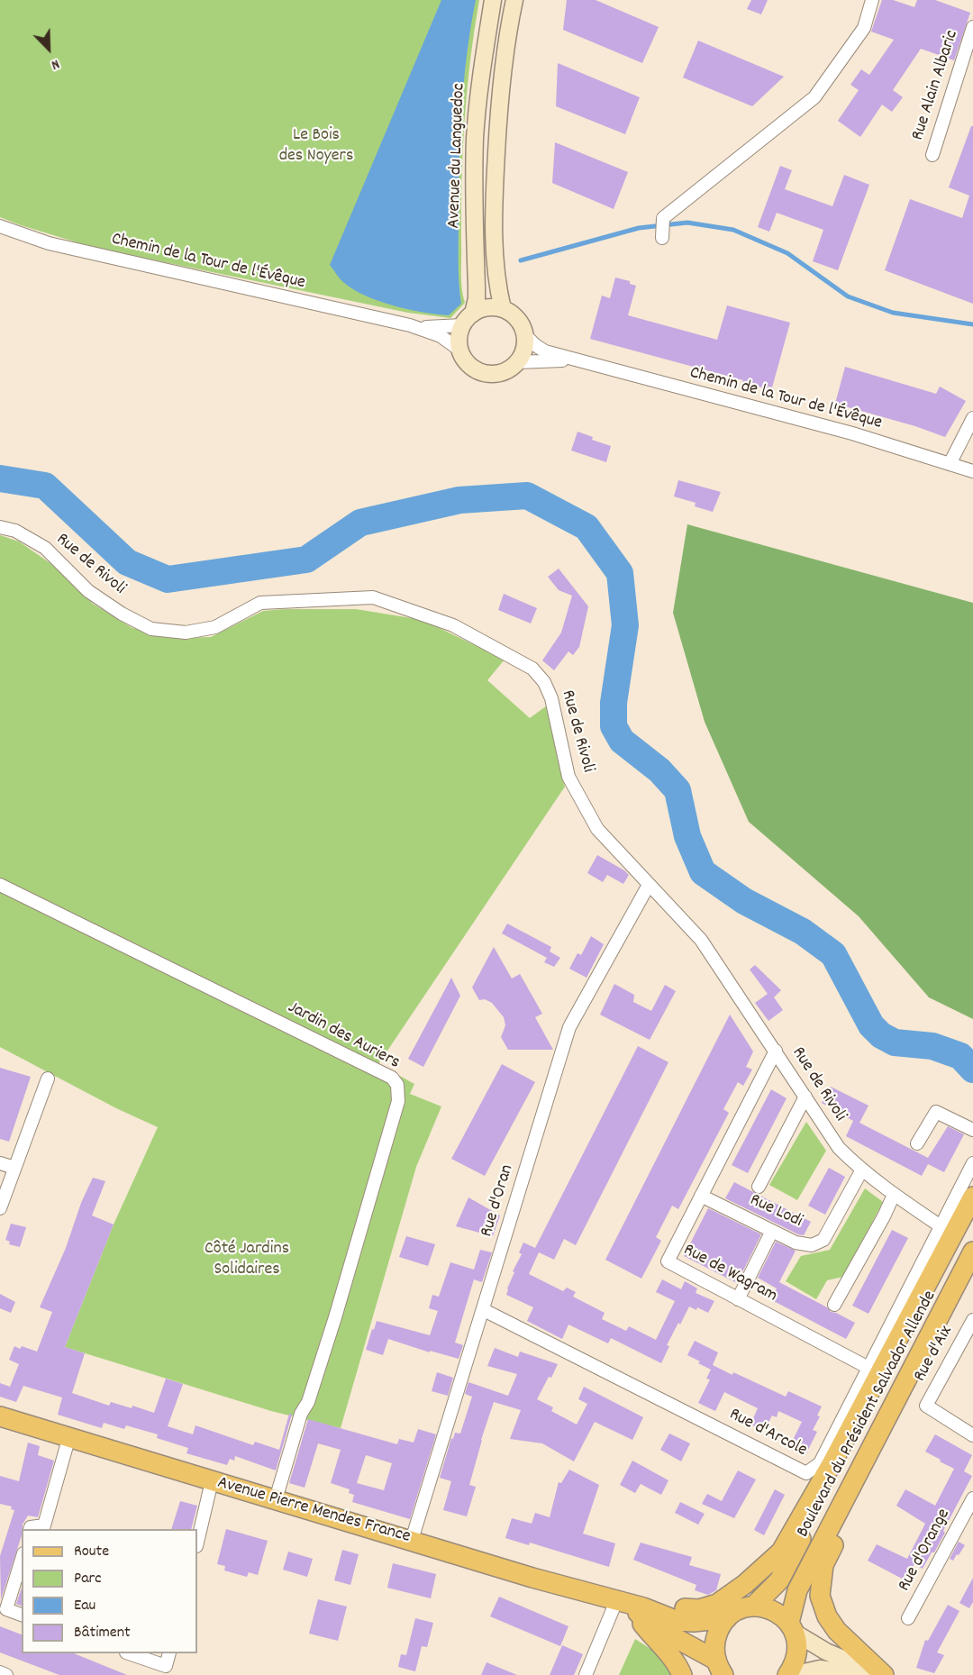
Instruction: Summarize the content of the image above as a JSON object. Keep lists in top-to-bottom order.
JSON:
{
  "streets": {
    "main road": ["Boulevard du Président Salvador Allende", "Avenue Pierre Mendes France"],
    "street": [
      "Rue Alain Albaric",
      "Avenue du Languedoc",
      "Chemin de la Tour de l'Évêque",
      "Rue de Rivoli",
      "Jardin des Auriers",
      "Rue d'Oran",
      "Rue Lodi",
      "Rue de Wagram",
      "Rue d'Aix",
      "Rue d'Arcole",
      "Rue d'Orange"
    ]
  },
  "crossings": [
    ["Avenue du Languedoc", "Chemin de la Tour de l'Évêque"],
    ["Rue de Rivoli", "Rue d'Oran"],
    ["Rue de Rivoli", "Rue Lodi"],
    ["Rue de Rivoli", "Rue de Wagram"],
    ["Rue de Rivoli", "Rue d'Arcole"],
    ["Jardin des Auriers", "Avenue Pierre Mendes France"],
    ["Rue d'Oran", "Rue d'Arcole"],
    ["Rue d'Oran", "Avenue Pierre Mendes France"],
    ["Rue Lodi", "Rue de Wagram"],
    ["Rue de Wagram", "Rue d'Arcole"],
    ["Boulevard du Président Salvador Allende", "Avenue Pierre Mendes France"]
  ],
  "parks": ["Le Bois des Noyers", "Côté Jardins Solidaires"],
  "legend": [
    "Route",
    "Parc",
    "Eau",
    "Bâtiment"
  ],
  "north": "bottom right"
}
